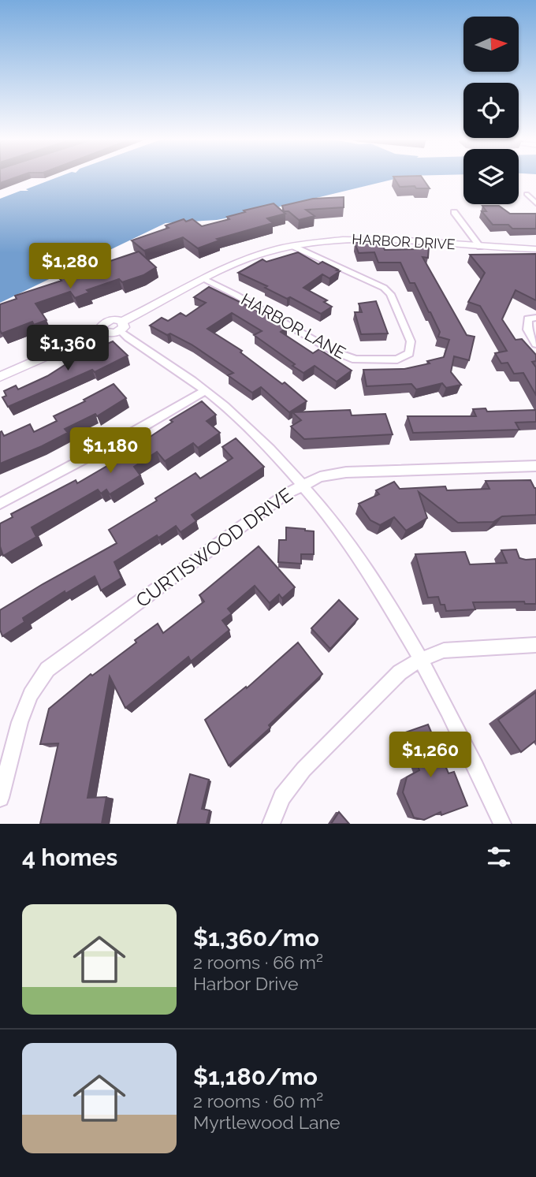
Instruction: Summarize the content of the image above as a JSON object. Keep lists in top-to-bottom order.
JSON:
{
  "streets": {
    "street": ["HARBOR DRIVE", "HARBOR LANE", "CURTISWOOD DRIVE"]
  },
  "crossings": [
    ["HARBOR DRIVE", "HARBOR LANE"]
  ],
  "north": "right",
  "page": {
    "price": [
      "$1,280",
      "$1,360",
      "$1,180",
      "$1,260"
    ],
    "heading": "4 homes",
    "list": [
      {
        "name": "$1,360/mo",
        "note": "2 rooms · 66 m² · Harbor Drive"
      },
      {
        "name": "$1,180/mo",
        "note": "2 rooms · 60 m² · Myrtlewood Lane"
      }
    ]
  }
}
